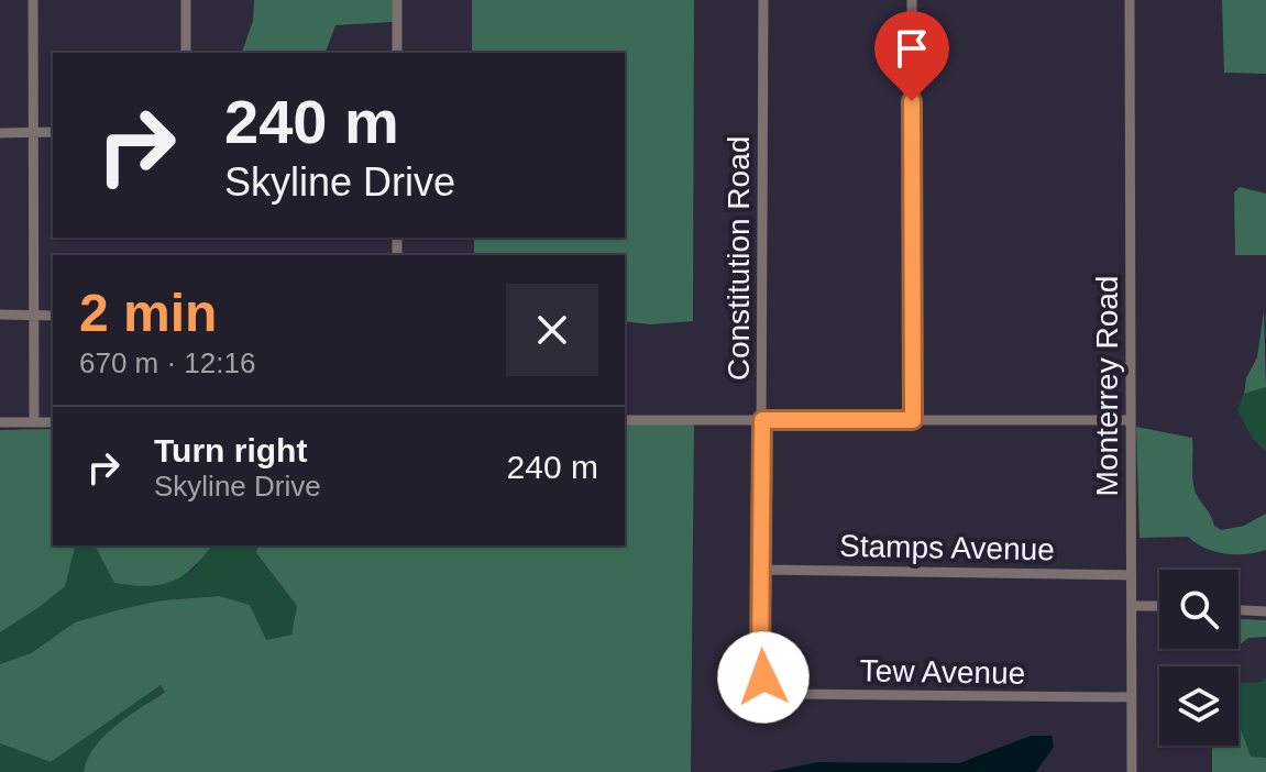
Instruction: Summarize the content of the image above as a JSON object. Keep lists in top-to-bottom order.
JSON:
{
  "streets": {
    "street": [
      "Constitution Road",
      "Monterrey Road",
      "Stamps Avenue",
      "Tew Avenue"
    ]
  },
  "crossings": [
    ["Constitution Road", "Stamps Avenue"],
    ["Constitution Road", "Tew Avenue"],
    ["Monterrey Road", "Stamps Avenue"],
    ["Monterrey Road", "Tew Avenue"]
  ],
  "page": {
    "turn": ["240 m", "Skyline Drive"],
    "heading": ["2 min", "670 m · 12:16"],
    "list": [
      {
        "name": "Turn right",
        "note": "Skyline Drive",
        "value": "240 m"
      }
    ]
  }
}
